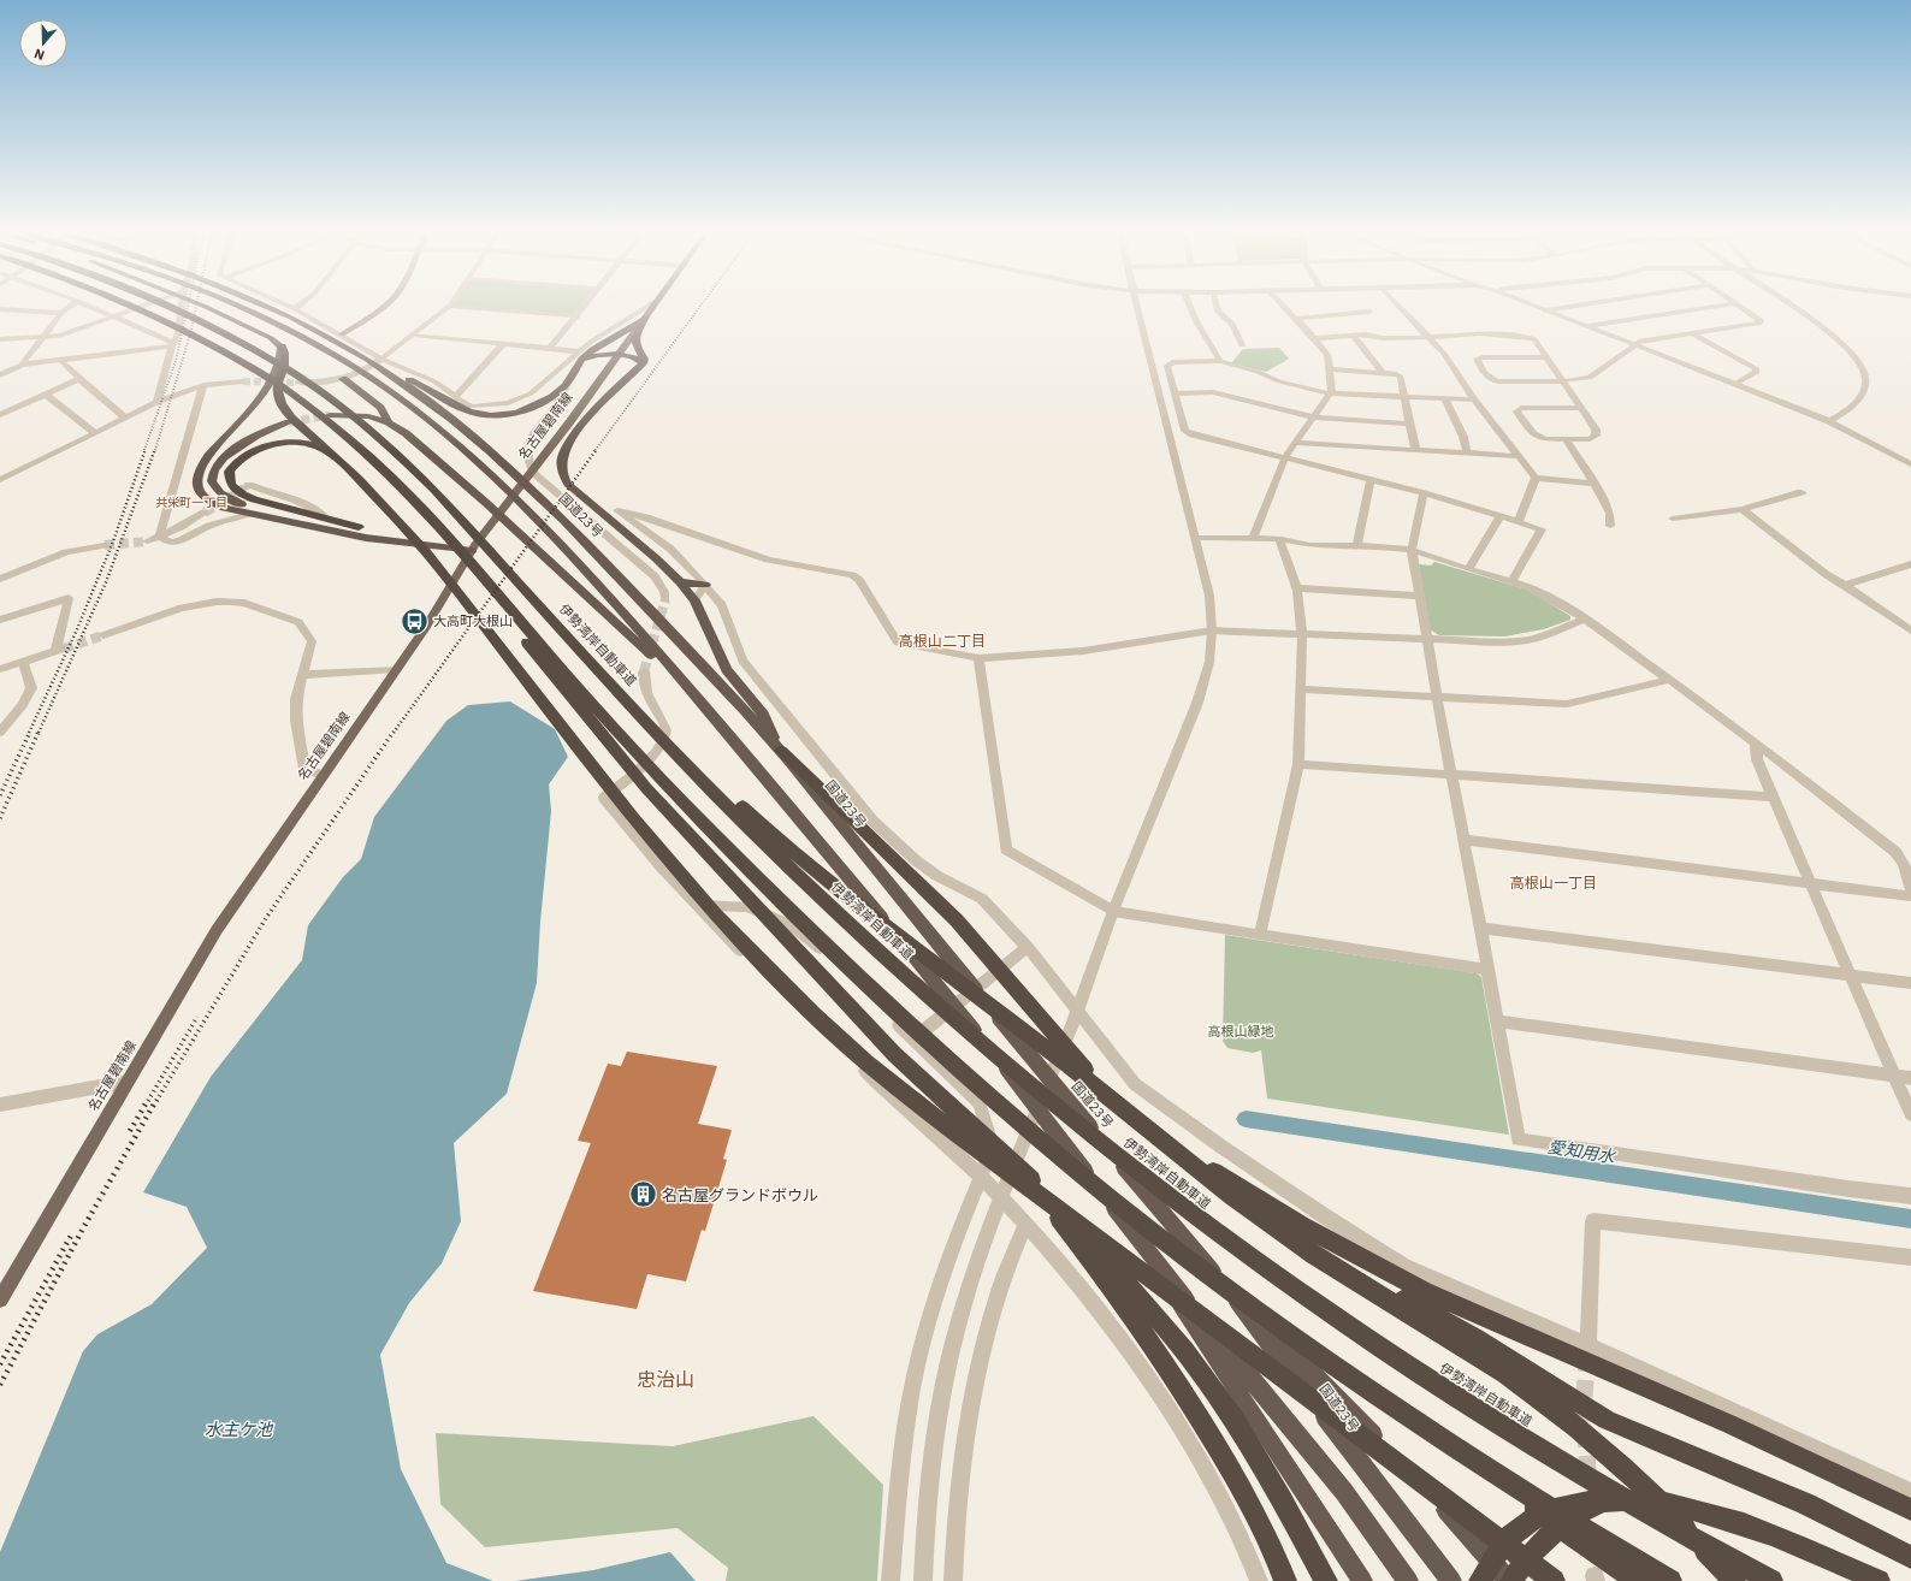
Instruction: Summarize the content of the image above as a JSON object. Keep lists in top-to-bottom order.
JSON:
{
  "streets": {
    "highway": ["国道23号", "伊勢湾岸自動車道"],
    "main road": ["名古屋碧南線"]
  },
  "districts": [
    "共栄町一丁目",
    "高根山二丁目",
    "高根山一丁目",
    "忠治山"
  ],
  "water": ["愛知用水", "水主ケ池"],
  "parks": ["高根山緑地"],
  "places": {
    "bus stop": ["大高町大根山"],
    "building": ["名古屋グランドボウル"]
  },
  "north": "bottom"
}
